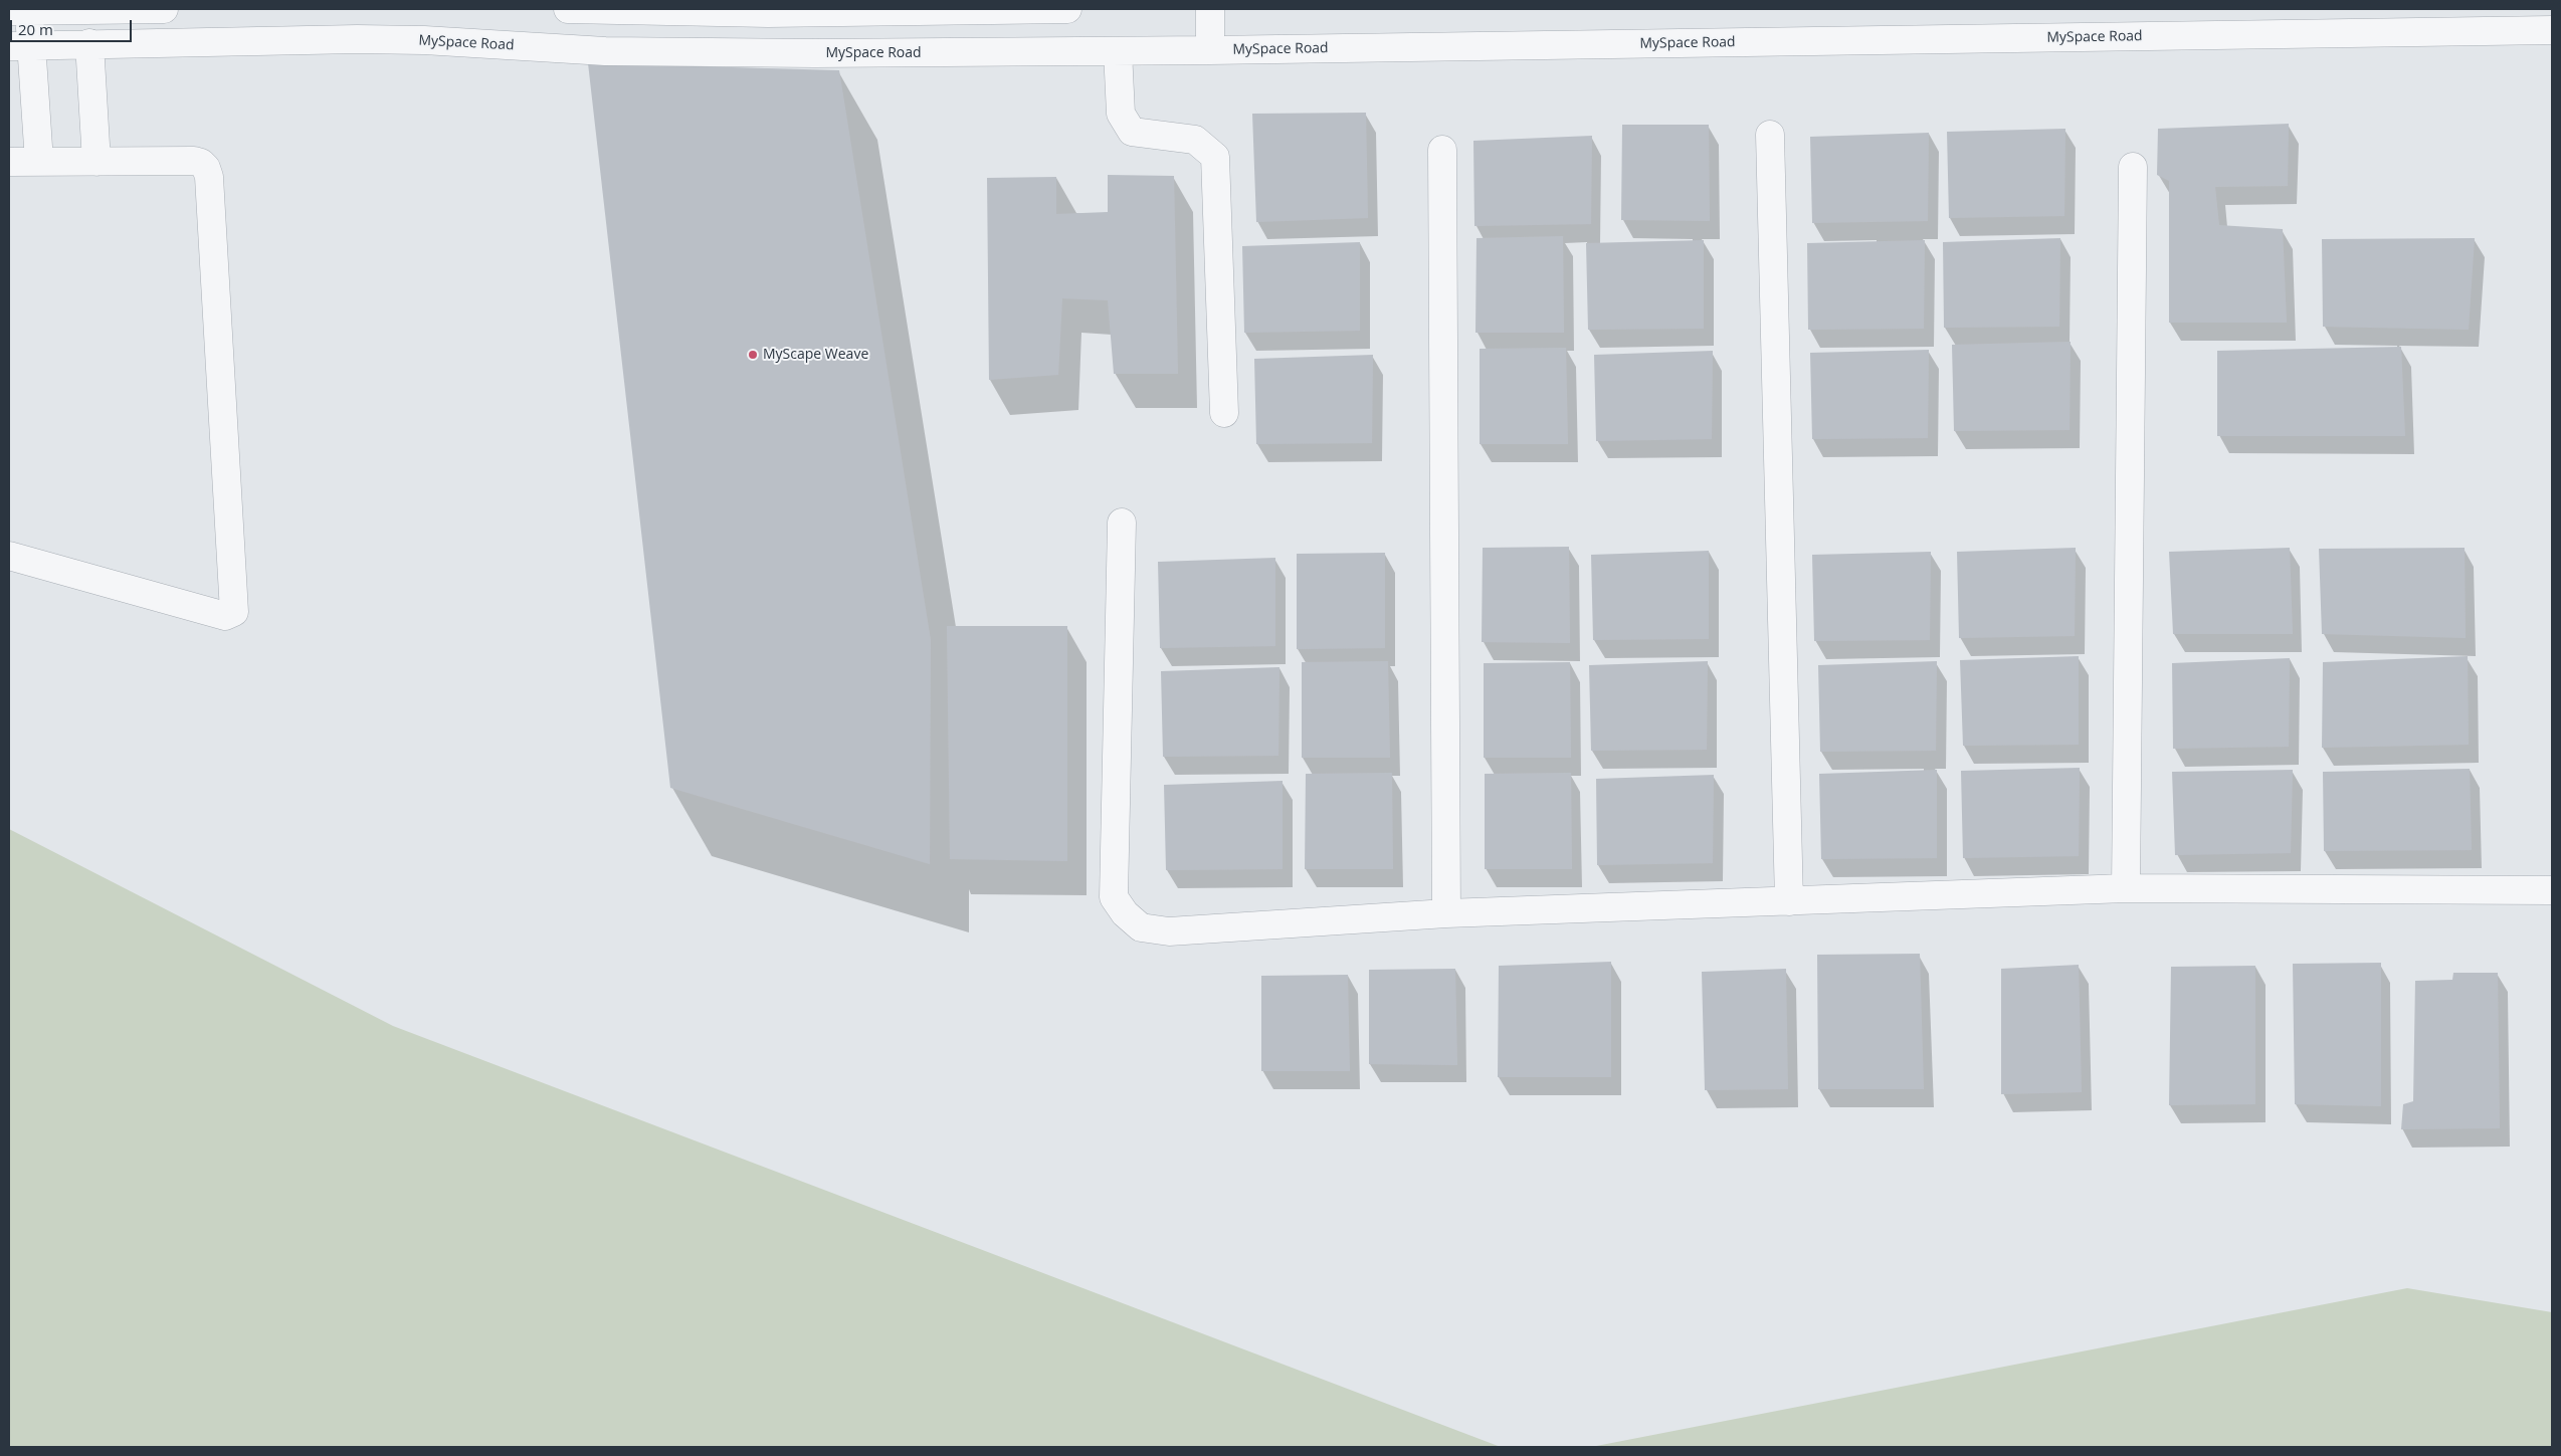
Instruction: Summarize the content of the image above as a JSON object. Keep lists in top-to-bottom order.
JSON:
{
  "streets": {
    "street": ["MySpace Road"]
  },
  "places": ["MyScape Weave"],
  "scale_bar": "20 m"
}
